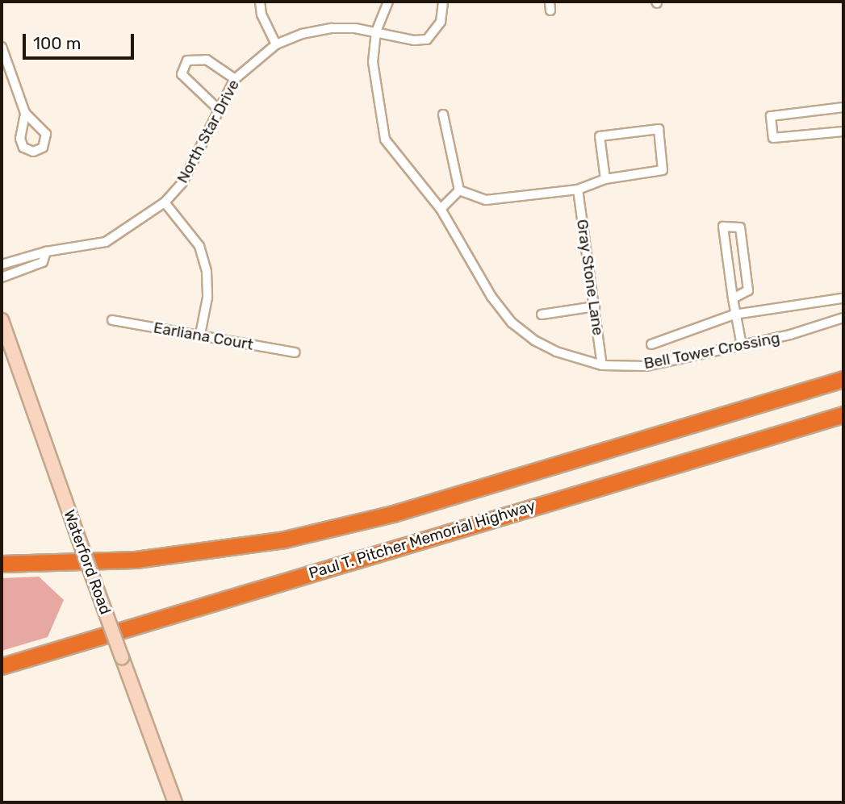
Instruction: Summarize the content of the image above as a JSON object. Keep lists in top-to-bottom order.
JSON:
{
  "streets": {
    "highway": ["Paul T. Pitcher Memorial Highway"],
    "main road": ["Waterford Road"],
    "street": [
      "North Star Drive",
      "Gray Stone Lane",
      "Earliana Court",
      "Bell Tower Crossing"
    ]
  },
  "crossings": [
    ["North Star Drive", "Bell Tower Crossing"],
    ["Gray Stone Lane", "Bell Tower Crossing"]
  ],
  "scale_bar": "100 m"
}
